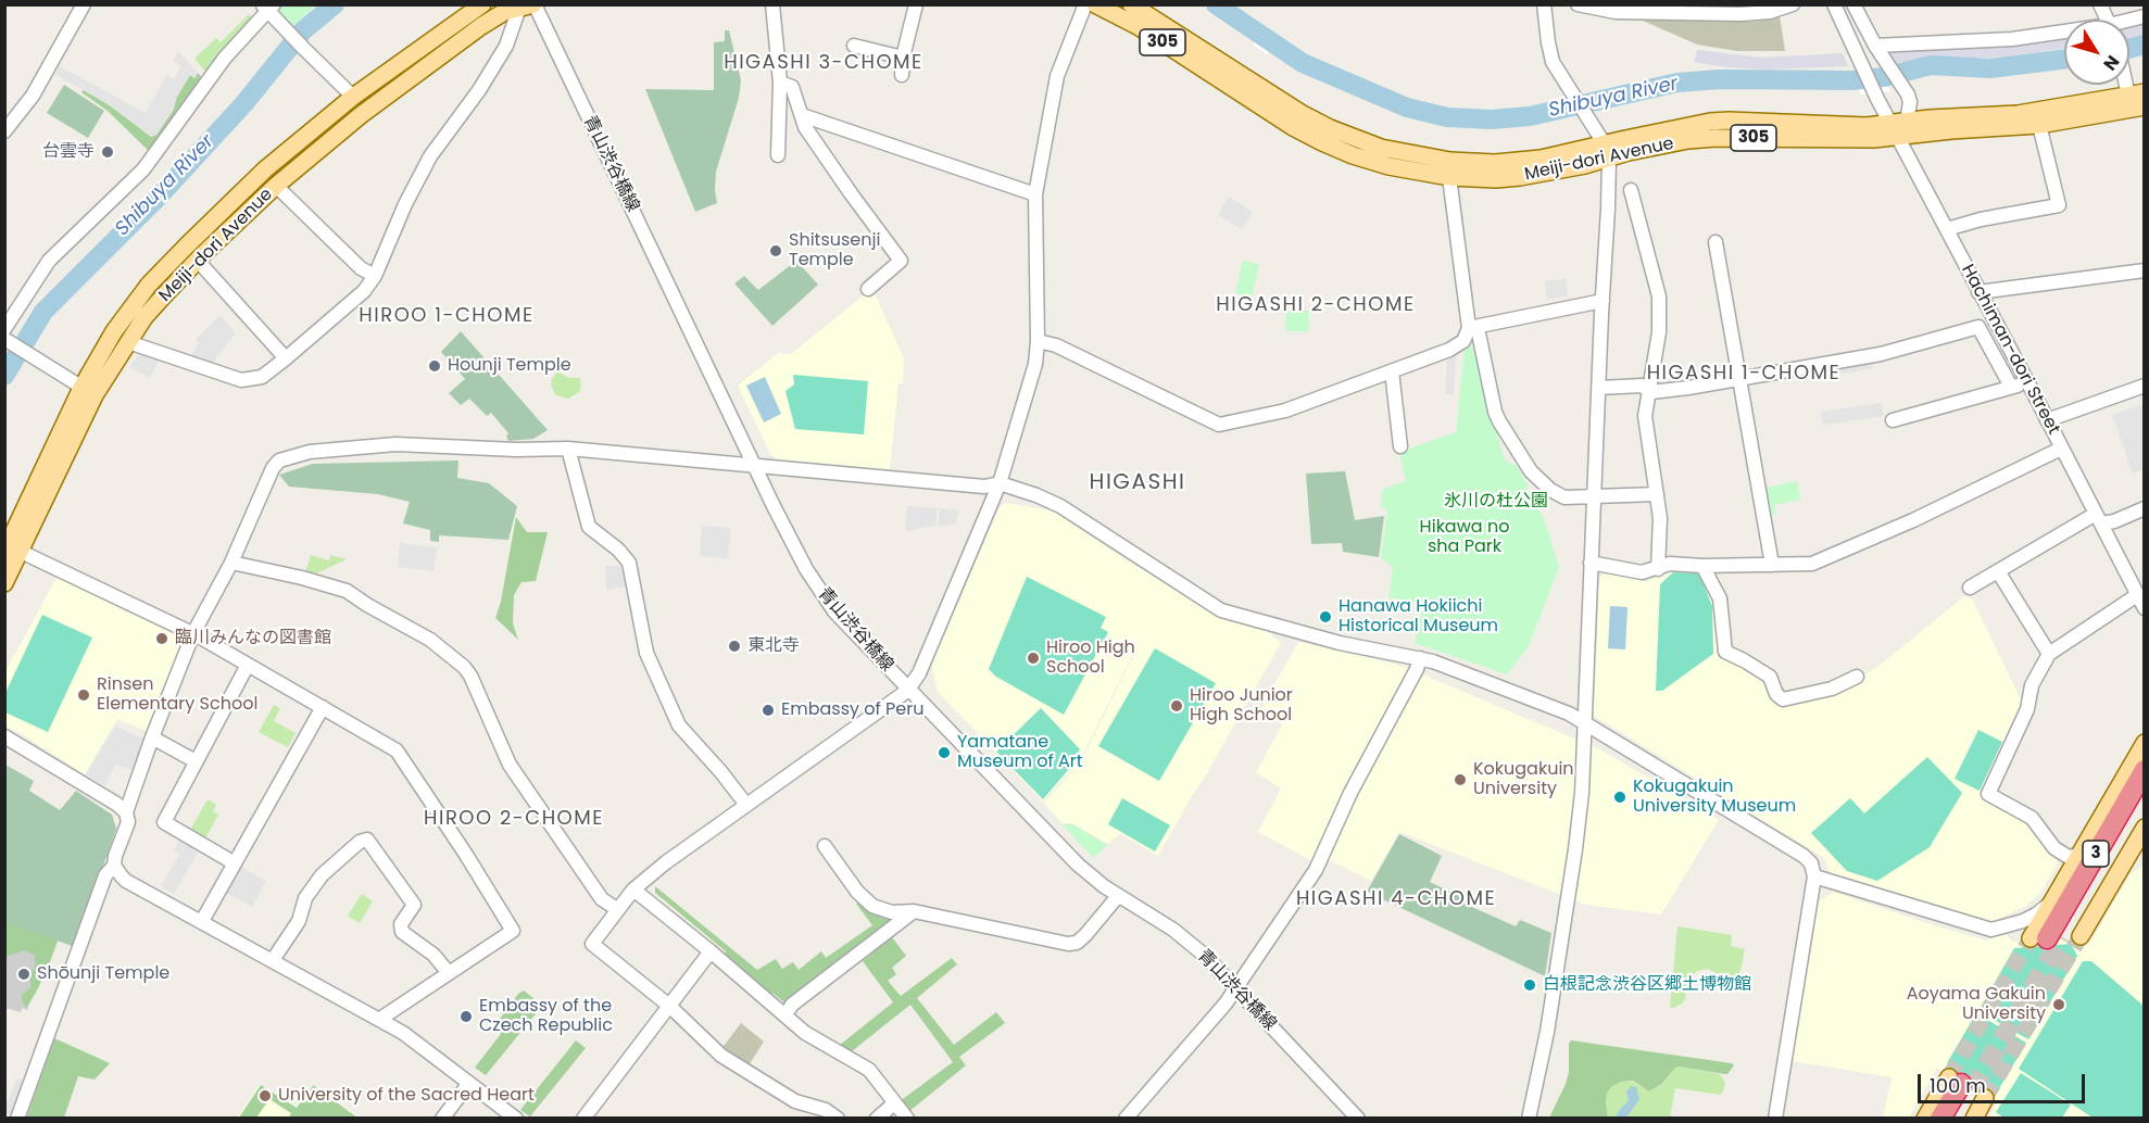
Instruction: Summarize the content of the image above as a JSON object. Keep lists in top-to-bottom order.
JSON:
{
  "streets": {
    "highway": ["3"],
    "main road": ["305", "Meiji-dori Avenue"],
    "street": ["青山渋谷橋線", "Hachiman-dori Street"]
  },
  "crossings": [
    ["Meiji-dori Avenue", "青山渋谷橋線"],
    ["Meiji-dori Avenue", "Hachiman-dori Street"]
  ],
  "districts": [
    "HIGASHI 3-CHOME",
    "HIGASHI 2-CHOME",
    "HIROO 1-CHOME",
    "HIGASHI 1-CHOME",
    "HIGASHI",
    "HIROO 2-CHOME",
    "HIGASHI 4-CHOME"
  ],
  "water": ["Shibuya River"],
  "parks": ["氷川の杜公園", "Hikawa no sha Park"],
  "places": [
    "台雲寺",
    "Shitsusenji Temple",
    "Hounji Temple",
    "Hanawa Hokiichi Historical Museum",
    "臨川みんなの図書館",
    "東北寺",
    "Hiroo High School",
    "Rinsen Elementary School",
    "Hiroo Junior High School",
    "Embassy of Peru",
    "Yamatane Museum of Art",
    "Kokugakuin University",
    "Kokugakuin University Museum",
    "Shōunji Temple",
    "白根記念渋谷区郷土博物館",
    "Aoyama Gakuin University",
    "Embassy of the Czech Republic",
    "University of the Sacred Heart"
  ],
  "scale_bar": "100 m",
  "north": "bottom right"
}
